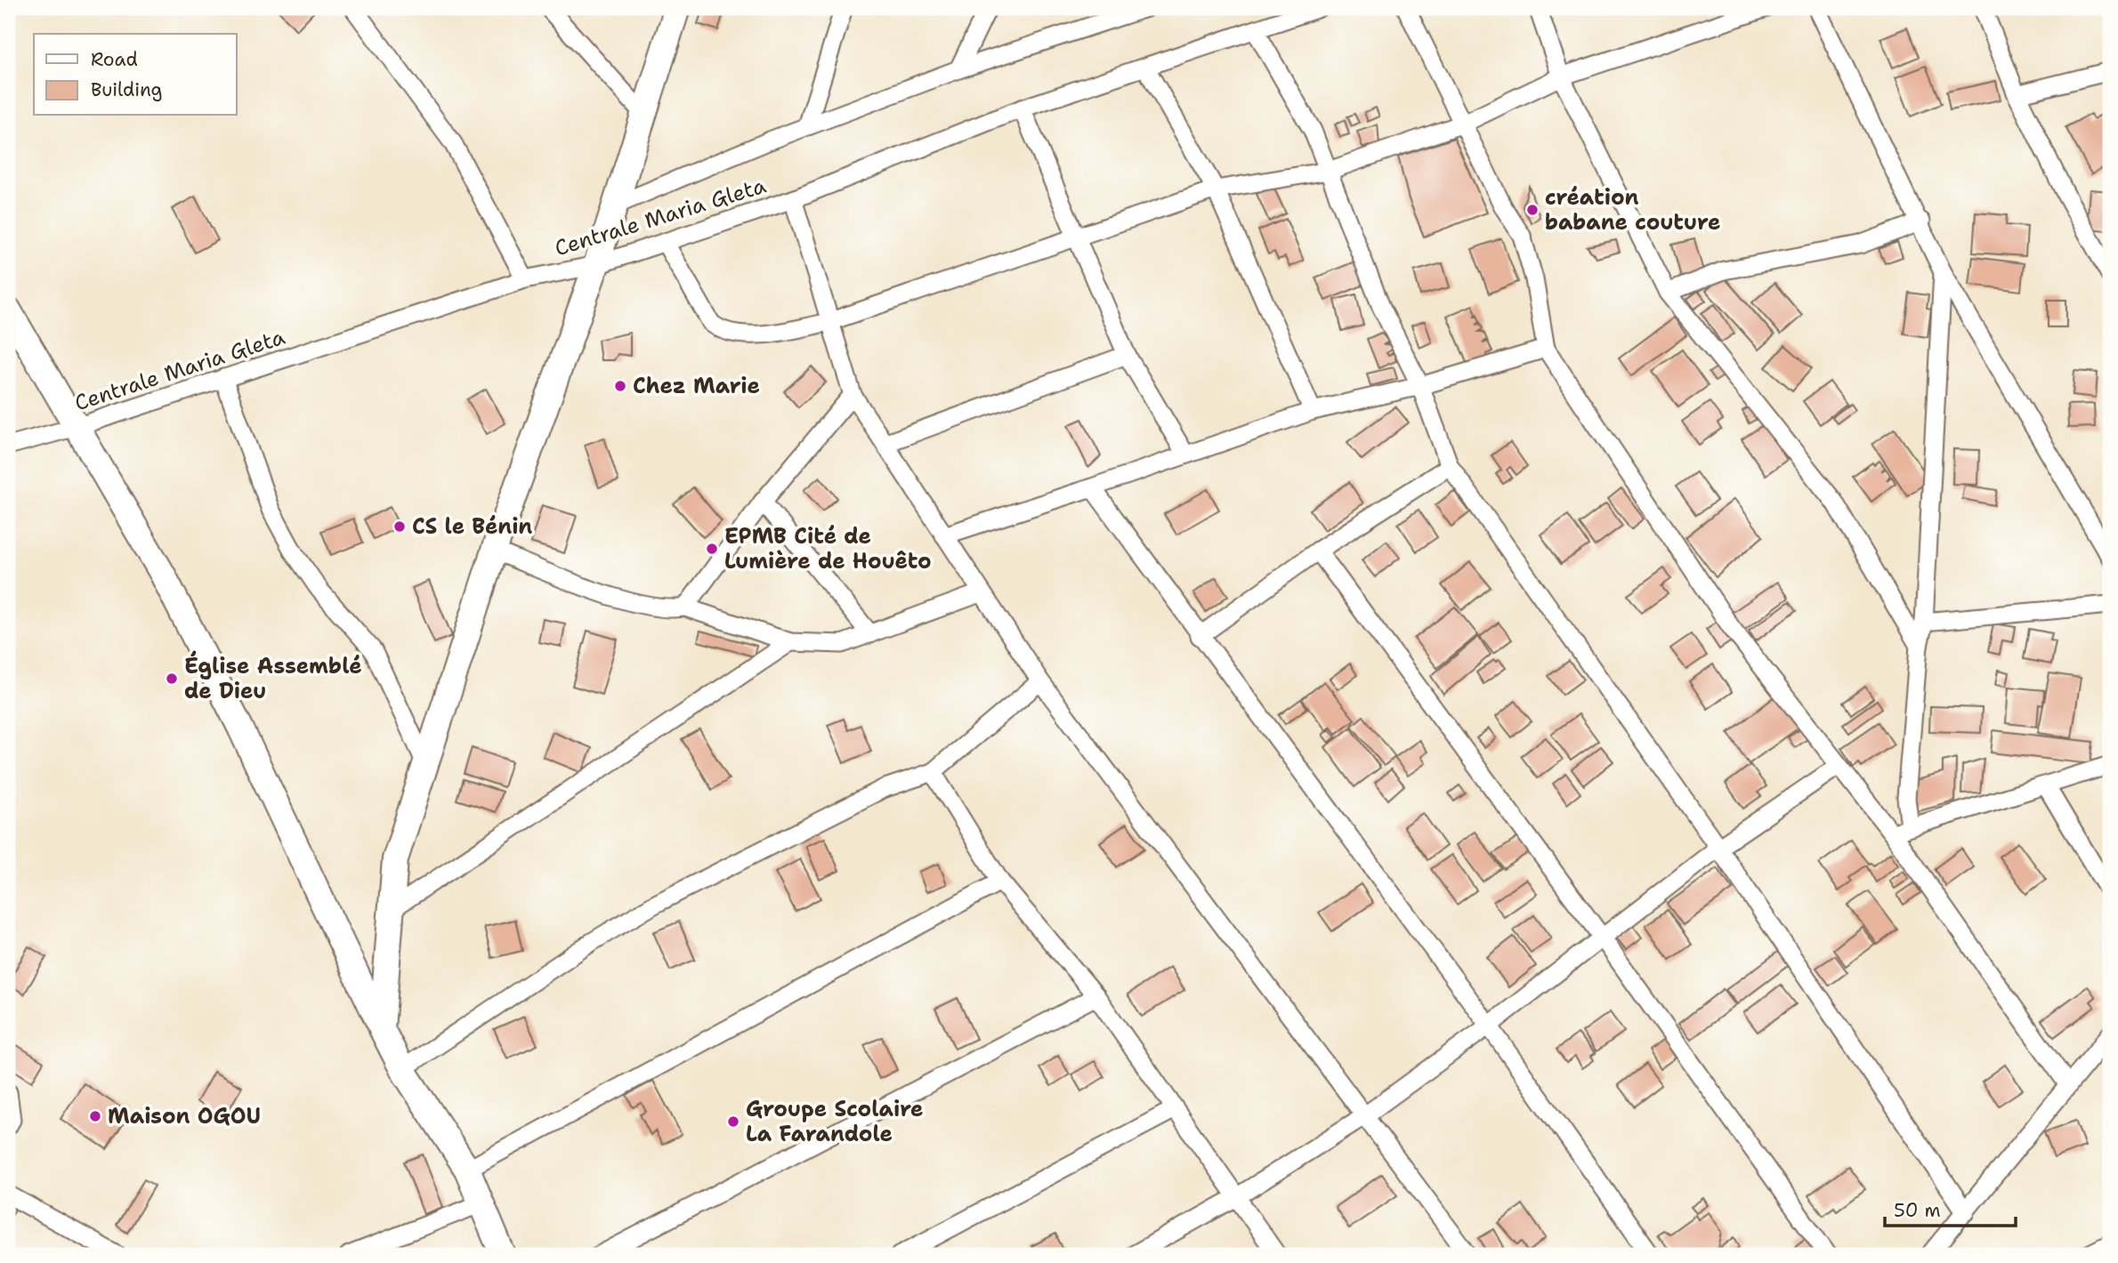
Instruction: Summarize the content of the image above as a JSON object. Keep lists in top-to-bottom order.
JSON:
{
  "streets": {
    "street": ["Centrale Maria Gleta"]
  },
  "places": [
    "création babane couture",
    "Chez Marie",
    "CS le Bénin",
    "EPMB Cité de Lumière de Houêto",
    "Église Assemblé de Dieu",
    "Maison OGOU",
    "Groupe Scolaire La Farandole"
  ],
  "legend": ["Road", "Building"],
  "scale_bar": "50 m"
}
